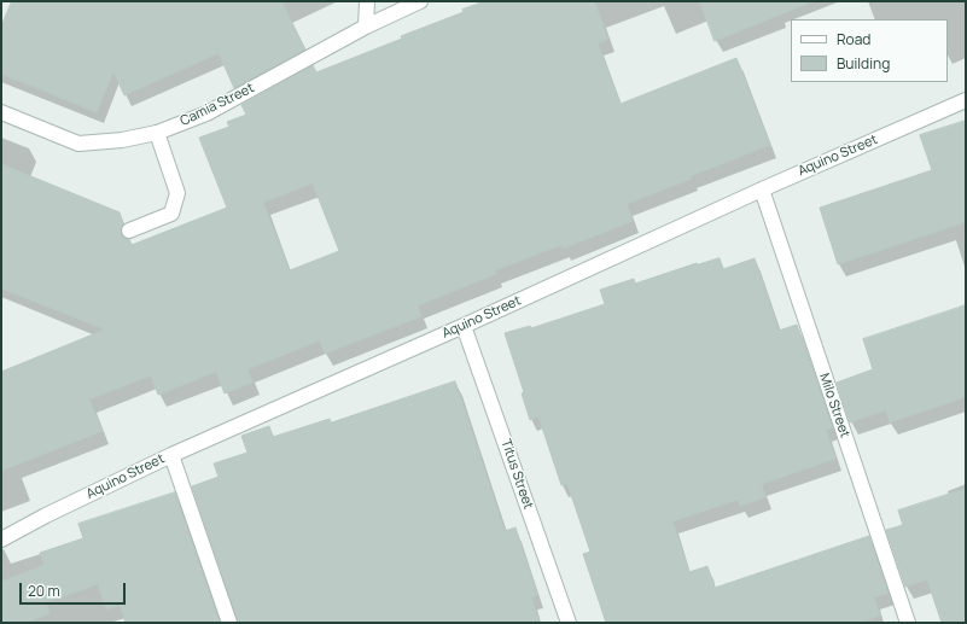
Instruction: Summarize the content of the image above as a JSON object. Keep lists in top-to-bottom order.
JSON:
{
  "streets": {
    "street": [
      "Camia Street",
      "Aquino Street",
      "Milo Street",
      "Titus Street"
    ]
  },
  "crossings": [
    ["Aquino Street", "Milo Street"],
    ["Aquino Street", "Titus Street"]
  ],
  "legend": ["Road", "Building"],
  "scale_bar": "20 m"
}
